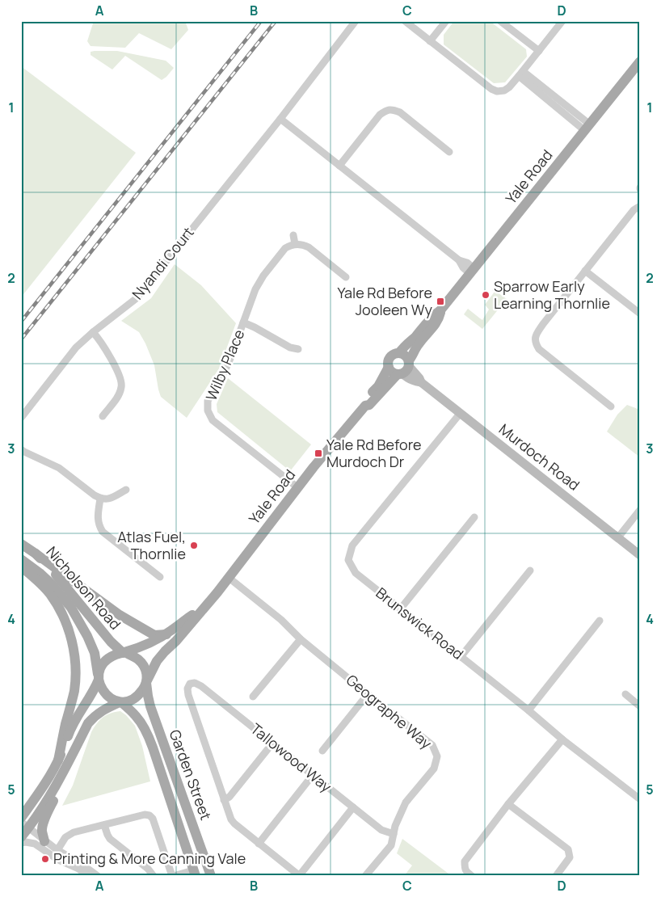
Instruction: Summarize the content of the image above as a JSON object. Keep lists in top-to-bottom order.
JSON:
{
  "streets": {
    "main road": [
      "Yale Road",
      "Murdoch Road",
      "Nicholson Road",
      "Garden Street"
    ],
    "street": [
      "Nyandi Court",
      "Wilby Place",
      "Brunswick Road",
      "Geographe Way",
      "Tallowood Way"
    ]
  },
  "crossings": [
    ["Yale Road", "Wilby Place"],
    ["Yale Road", "Murdoch Road"],
    ["Yale Road", "Nicholson Road"],
    ["Yale Road", "Geographe Way"],
    ["Yale Road", "Garden Street"],
    ["Murdoch Road", "Brunswick Road"],
    ["Nicholson Road", "Garden Street"],
    ["Geographe Way", "Tallowood Way"]
  ],
  "places": {
    "other": ["Sparrow Early Learning Thornlie", "Atlas Fuel, Thornlie", "Printing & More Canning Vale"],
    "transit": ["Yale Rd Before Jooleen Wy", "Yale Rd Before Murdoch Dr"]
  },
  "grid": {
    "columns": [
      "A",
      "B",
      "C",
      "D"
    ],
    "rows": [
      "1",
      "2",
      "3",
      "4",
      "5"
    ]
  }
}
